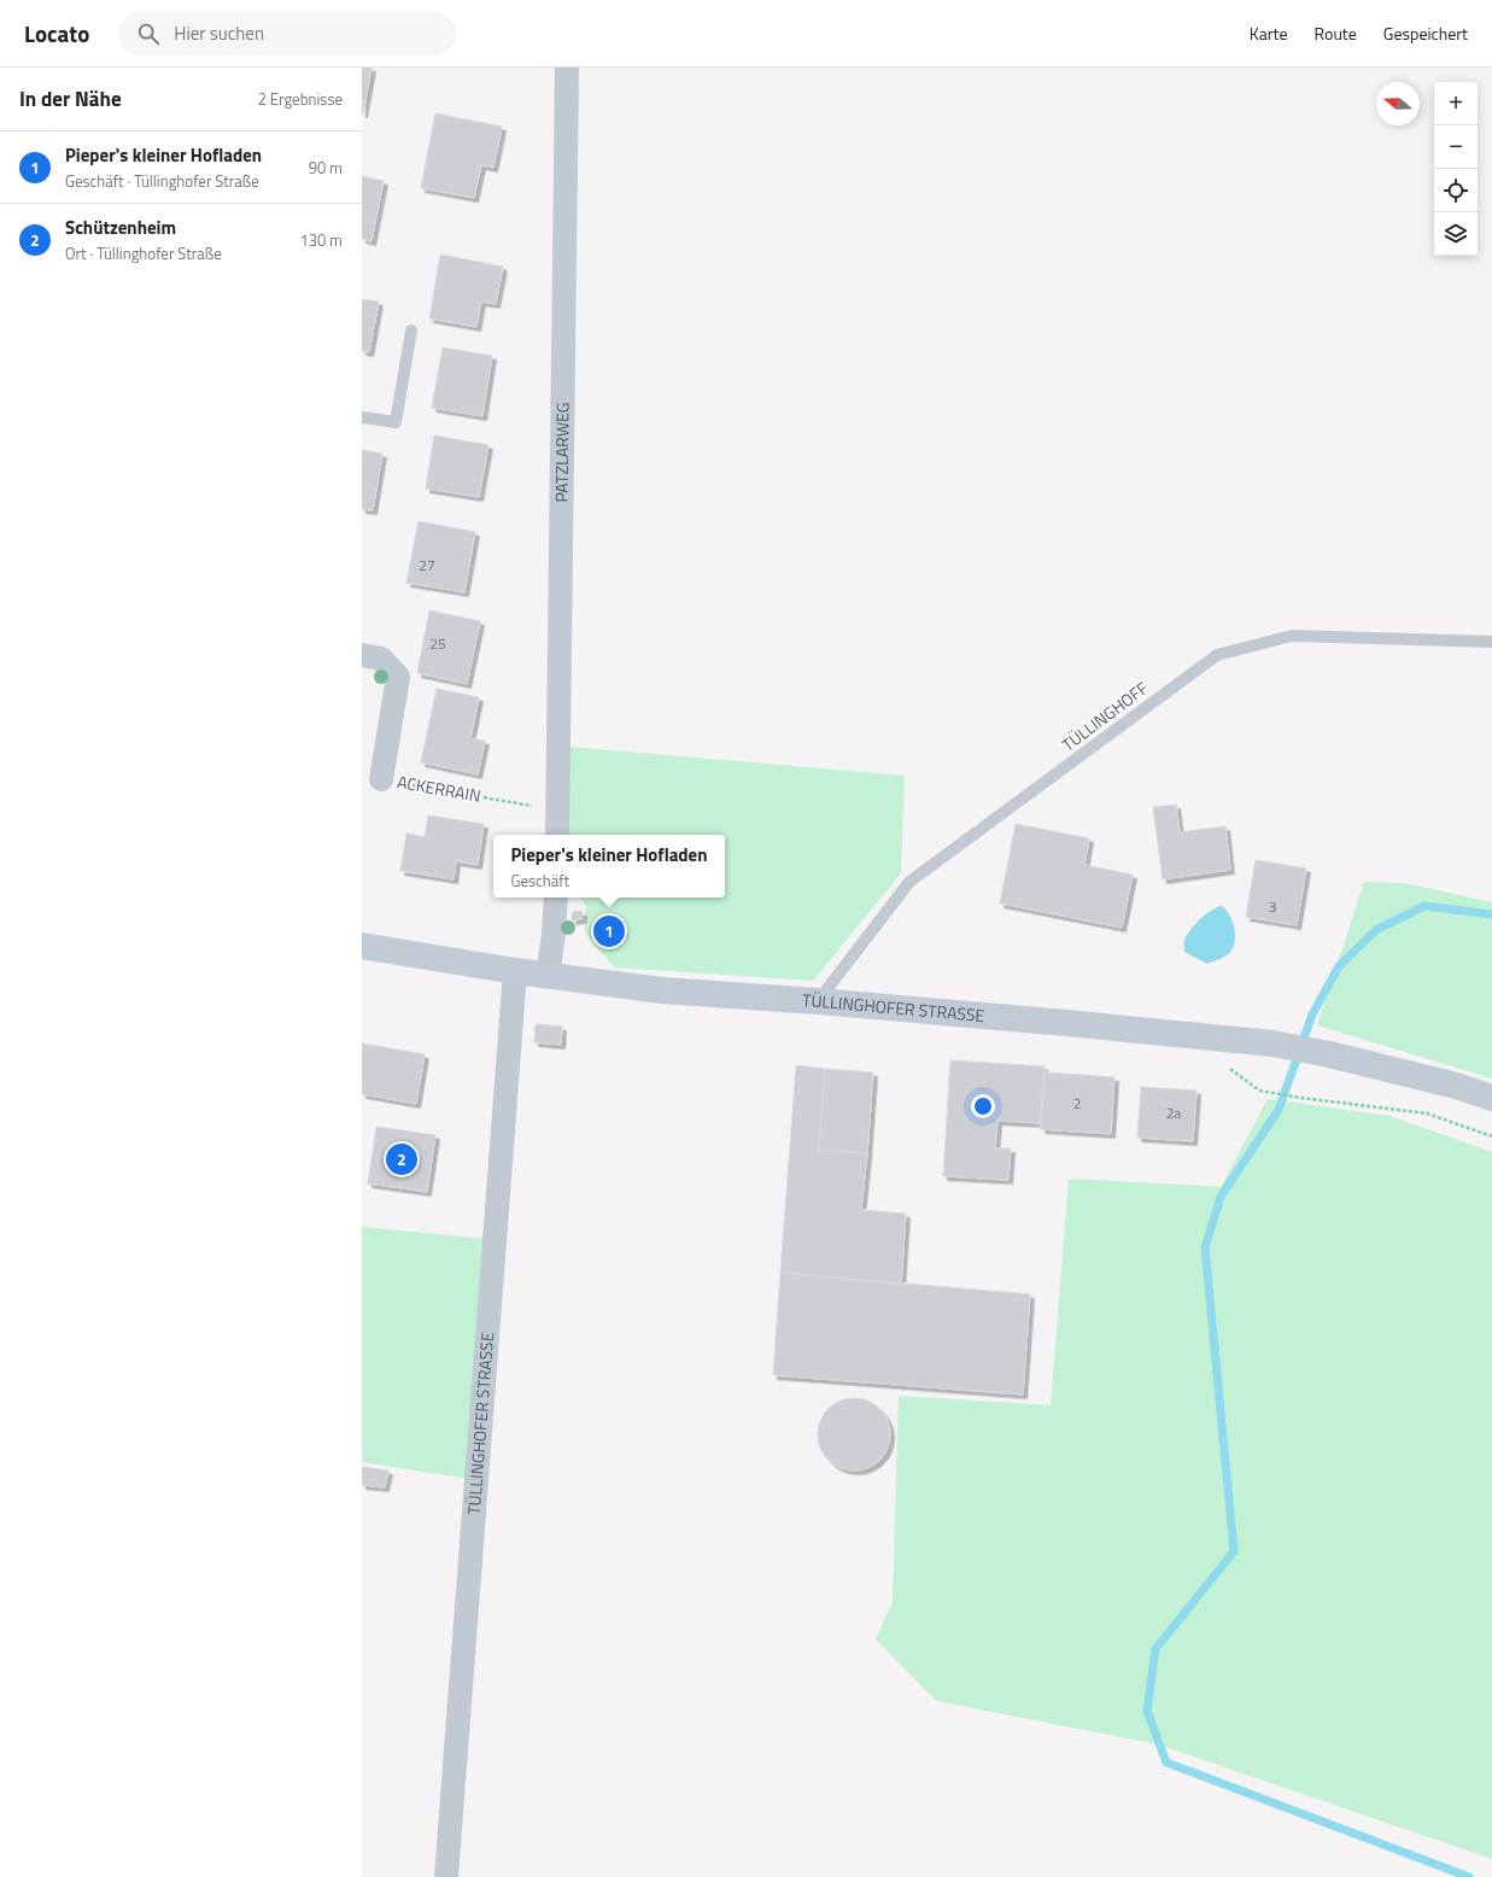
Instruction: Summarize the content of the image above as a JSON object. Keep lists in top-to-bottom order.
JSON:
{
  "streets": {
    "main road": ["TÜLLINGHOFER STRASSE"],
    "street": ["PATZLARWEG", "ACKERRAIN"],
    "lane": ["TÜLLINGHOFF"]
  },
  "crossings": [
    ["PATZLARWEG", "ACKERRAIN"],
    ["TÜLLINGHOFF", "TÜLLINGHOFER STRASSE"]
  ],
  "house_numbers": [
    "27",
    "25",
    "3",
    "2",
    "2a"
  ],
  "north": "left",
  "page": {
    "header": "Locato",
    "search": "Hier suchen",
    "nav": ["Karte", "Route", "Gespeichert"],
    "heading": ["In der Nähe", "2 Ergebnisse"],
    "map_buttons": ["+", "−"],
    "list": [
      {
        "mark": "1",
        "name": "Pieper's kleiner Hofladen",
        "note": "Geschäft · Tüllinghofer Straße",
        "value": "90 m"
      },
      {
        "mark": "2",
        "name": "Schützenheim",
        "note": "Ort · Tüllinghofer Straße",
        "value": "130 m"
      }
    ],
    "popup": ["Pieper's kleiner Hofladen", "Geschäft"],
    "pins": ["1", "2"]
  }
}
